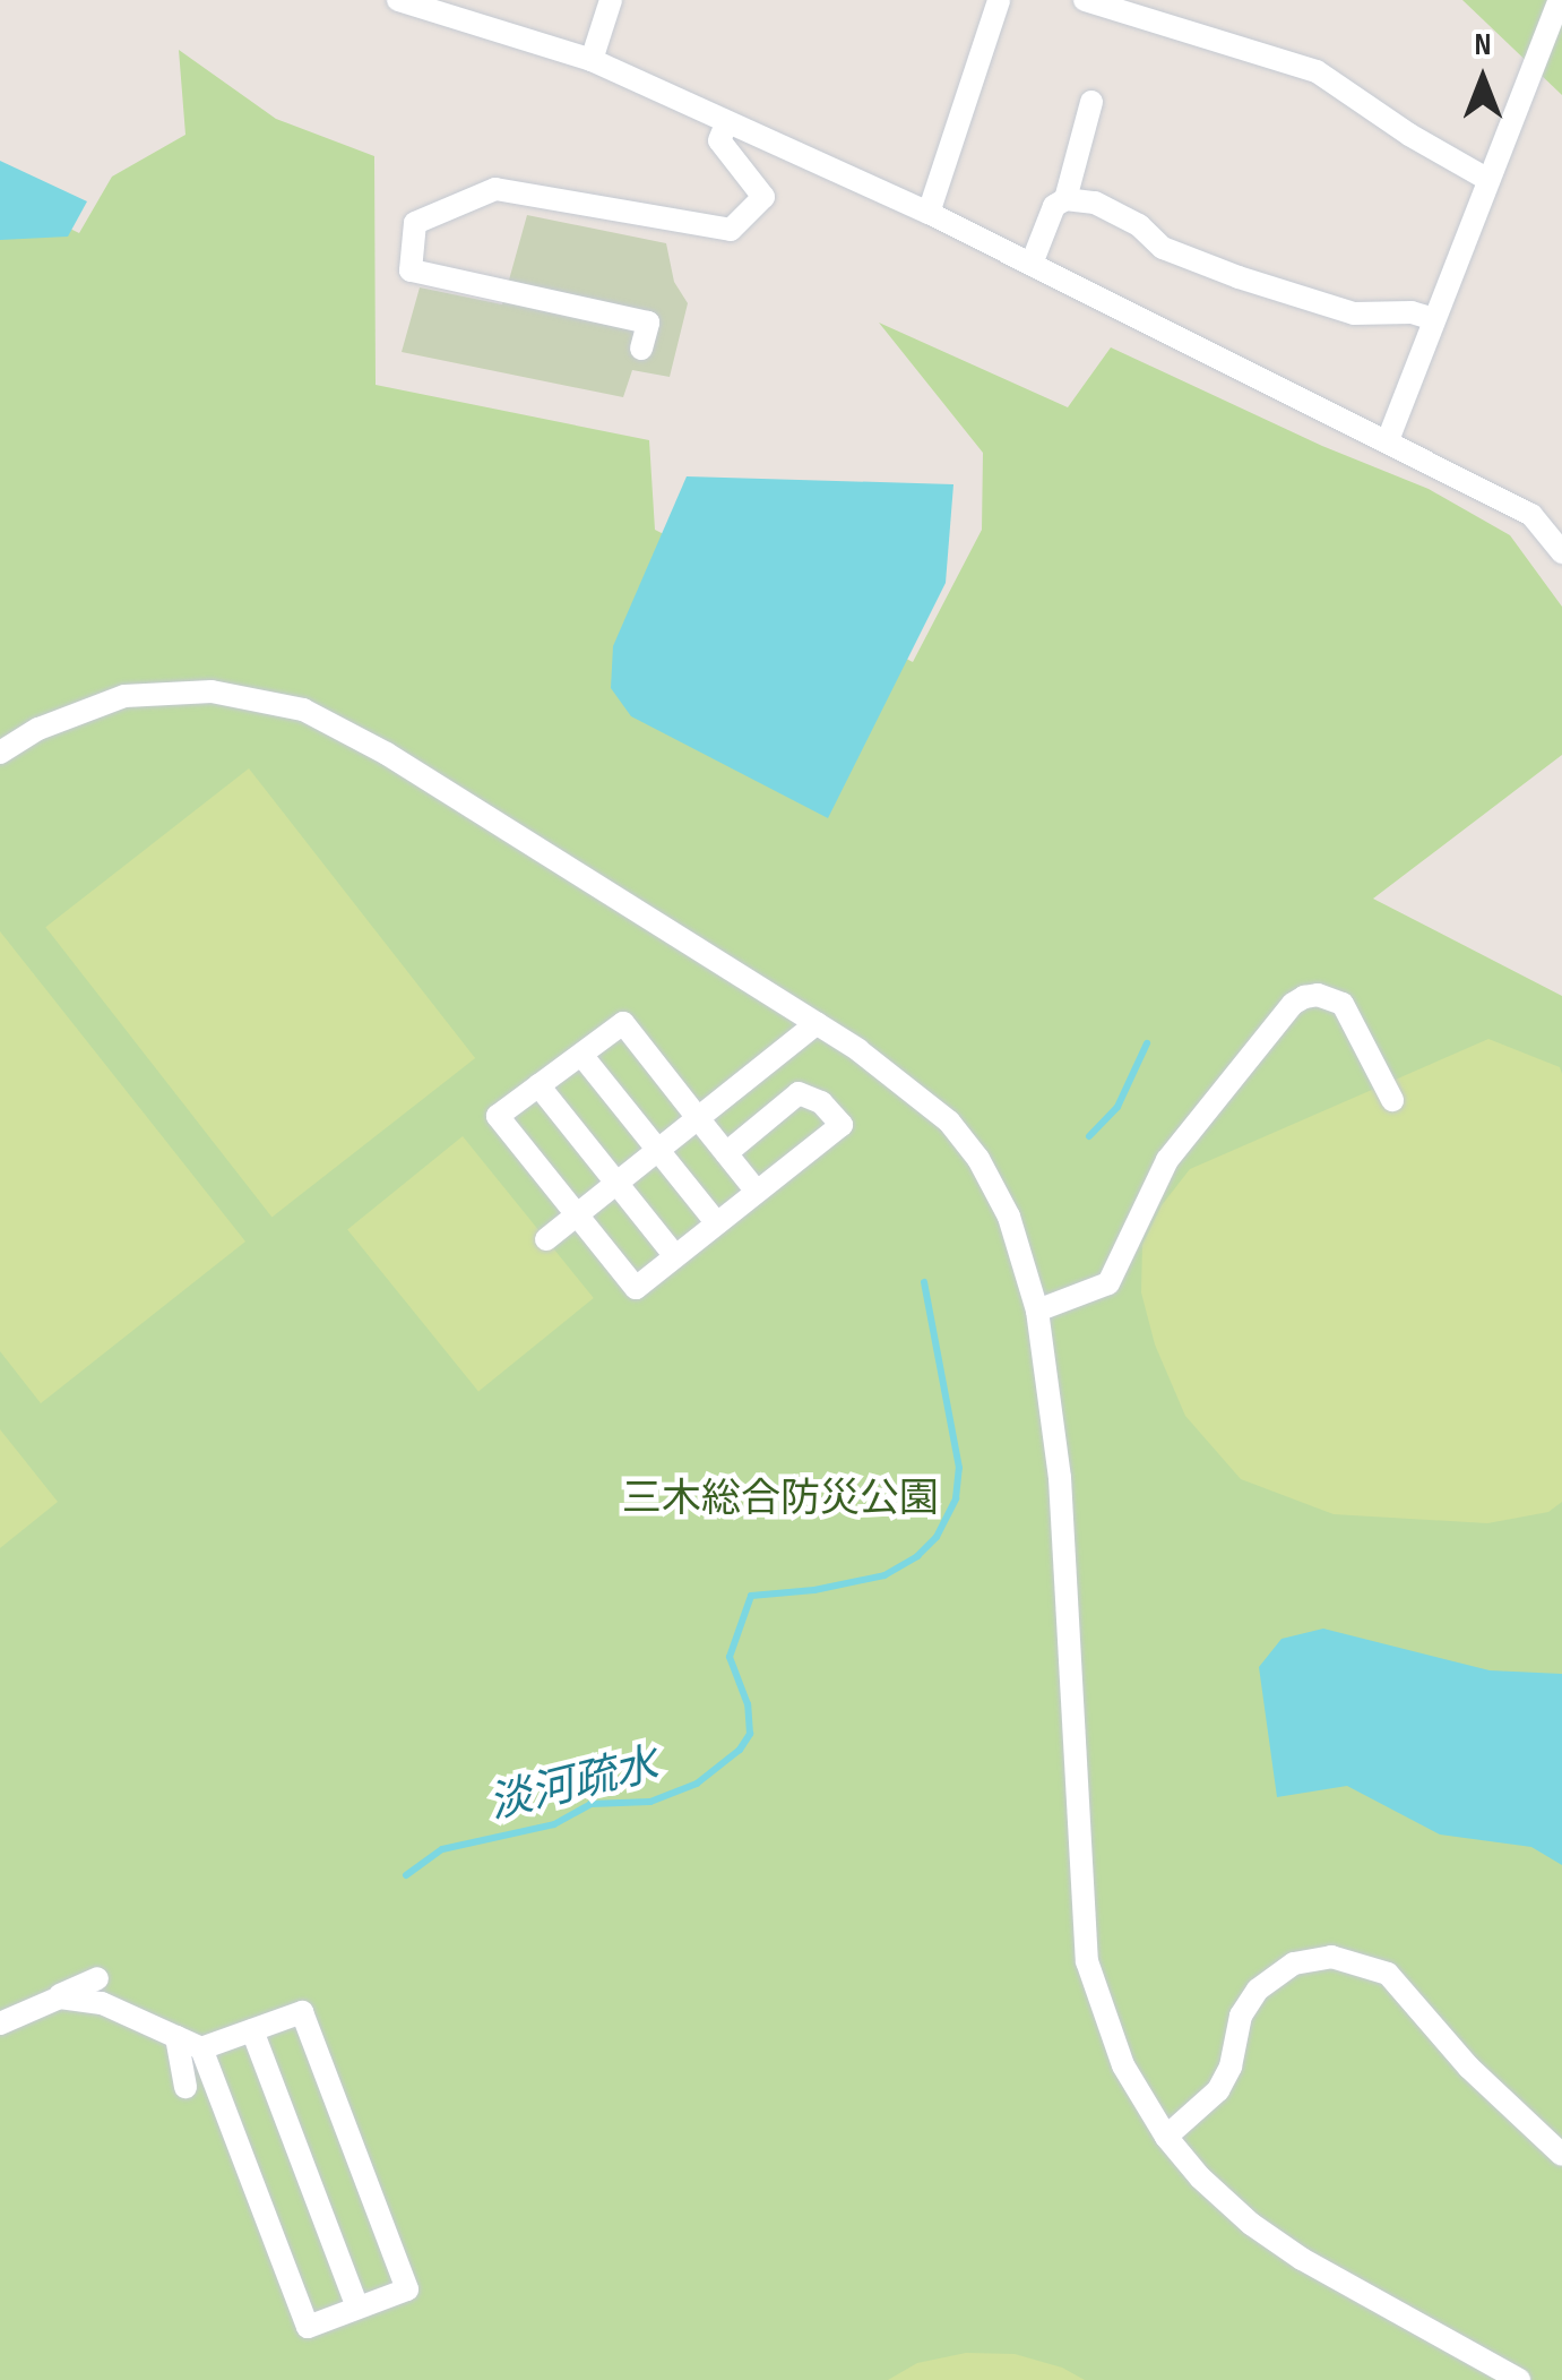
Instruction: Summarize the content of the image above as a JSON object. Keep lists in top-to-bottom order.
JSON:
{
  "water": ["淡河疏水"],
  "parks": ["三木総合防災公園"],
  "north": "top"
}
